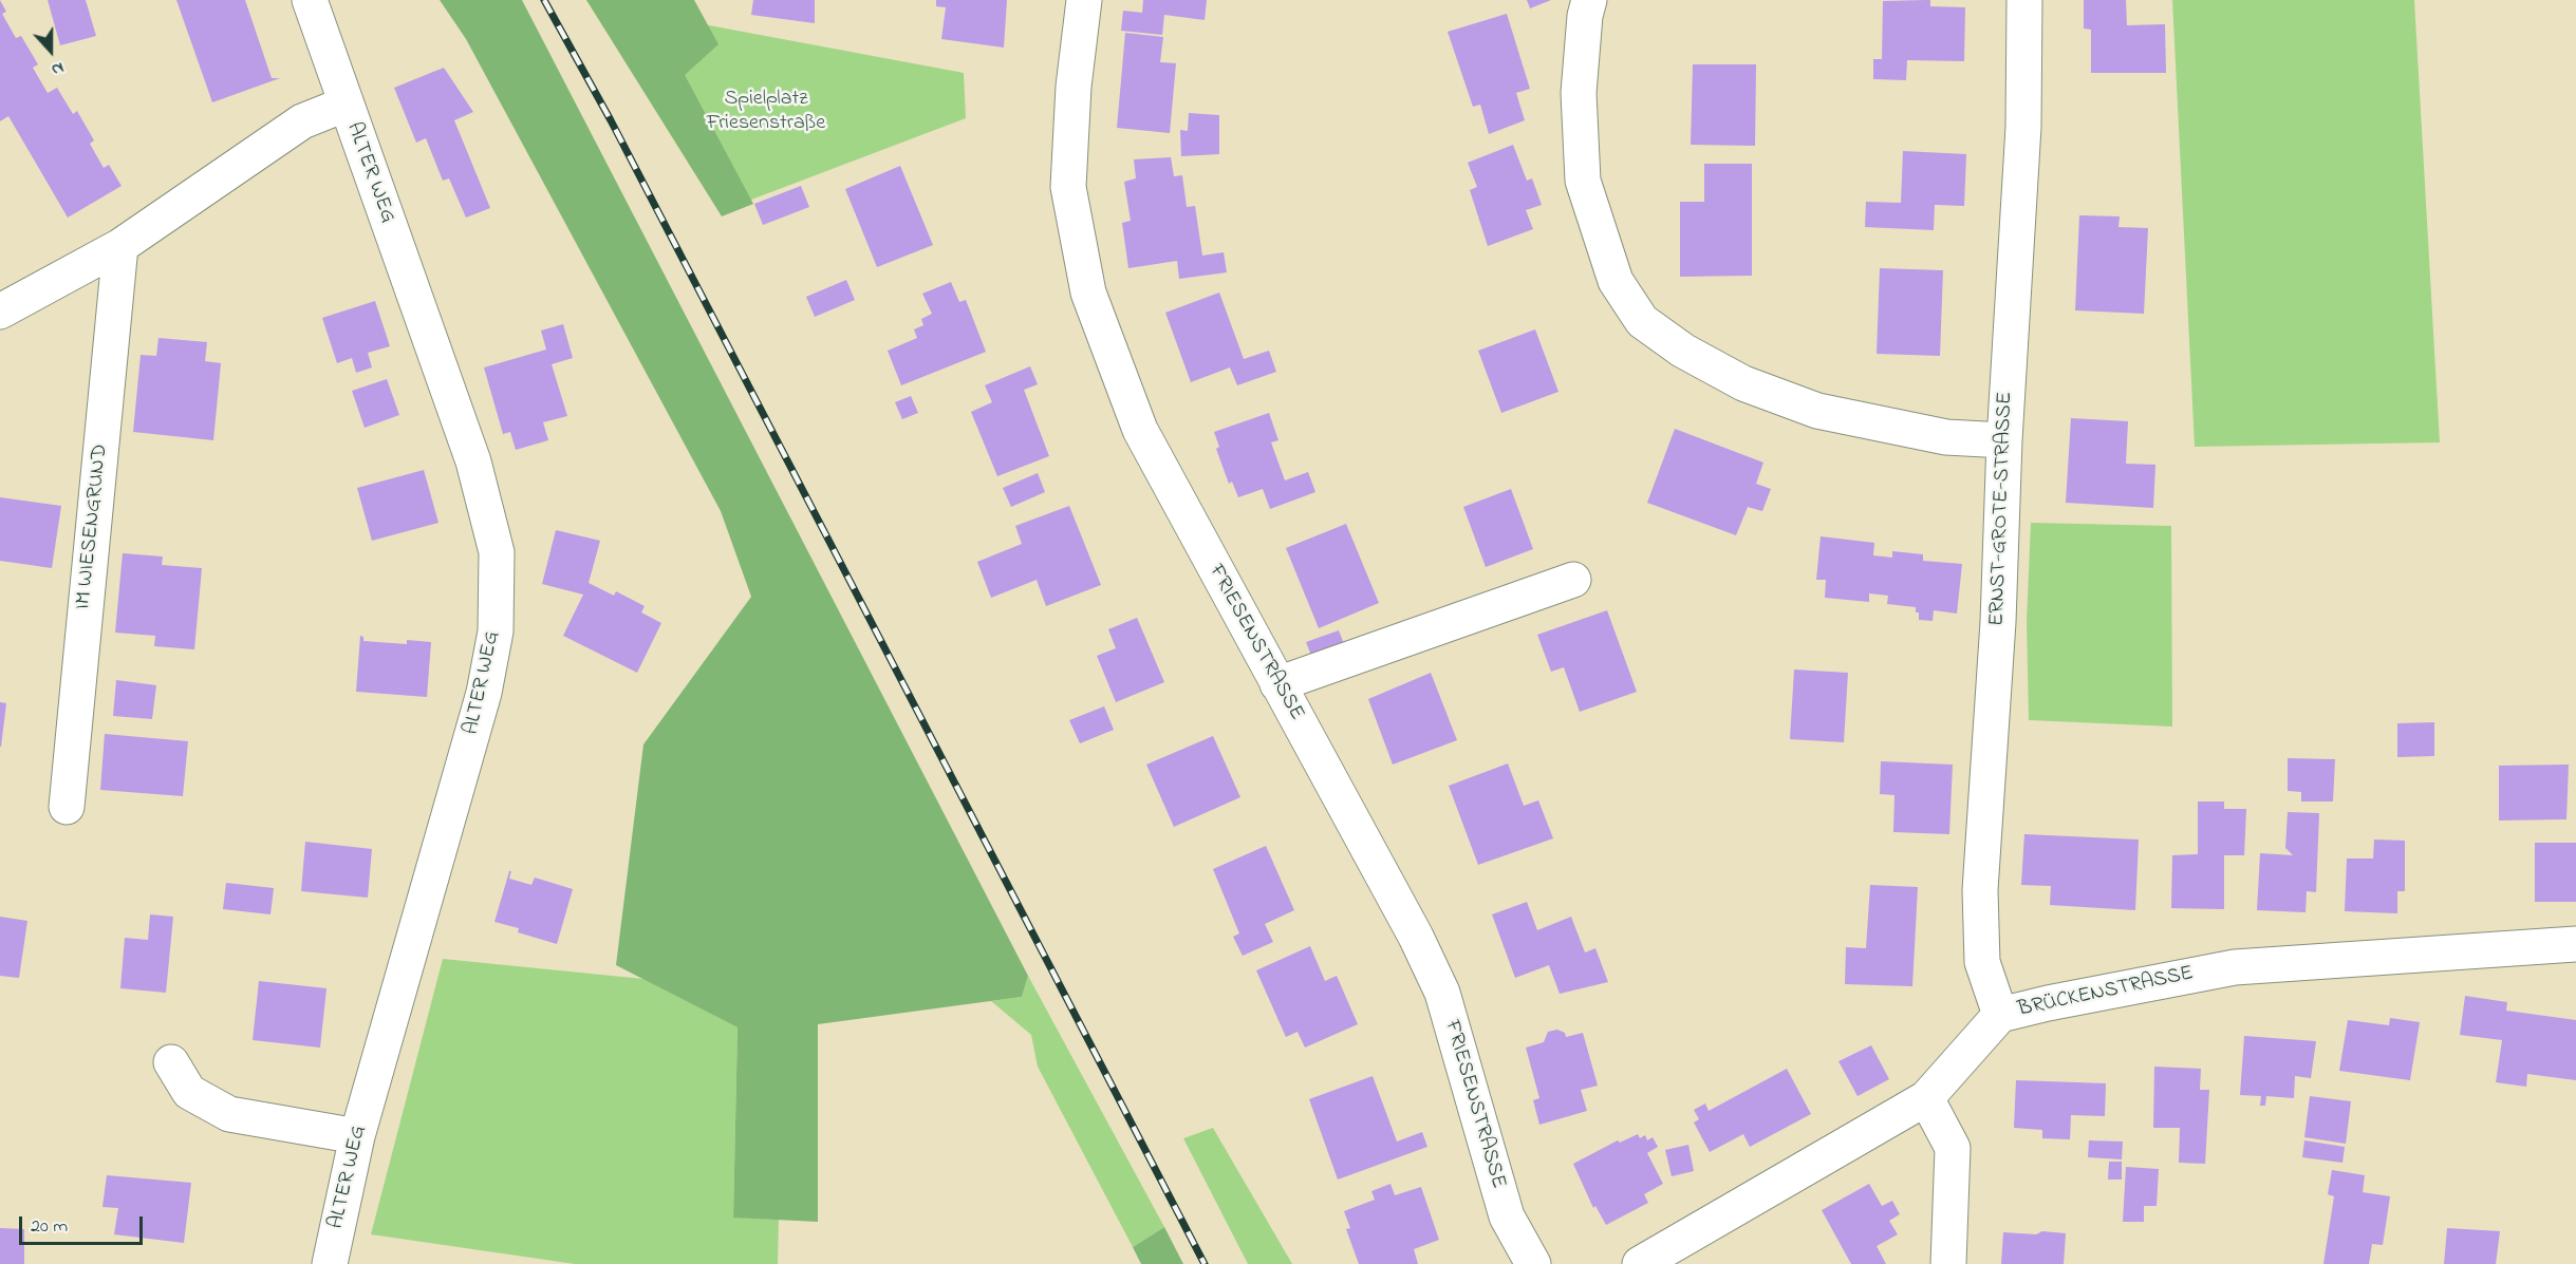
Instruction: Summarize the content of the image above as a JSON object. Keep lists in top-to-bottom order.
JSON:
{
  "streets": {
    "street": [
      "ALTER WEG",
      "ERNST-GROTE-STRASSE",
      "IM WIESENGRUND",
      "FRIESENSTRASSE",
      "BRÜCKENSTRASSE"
    ]
  },
  "crossings": [
    ["ERNST-GROTE-STRASSE", "BRÜCKENSTRASSE"]
  ],
  "parks": ["Spielplatz Friesenstraße"],
  "scale_bar": "20 m",
  "north": "bottom"
}
